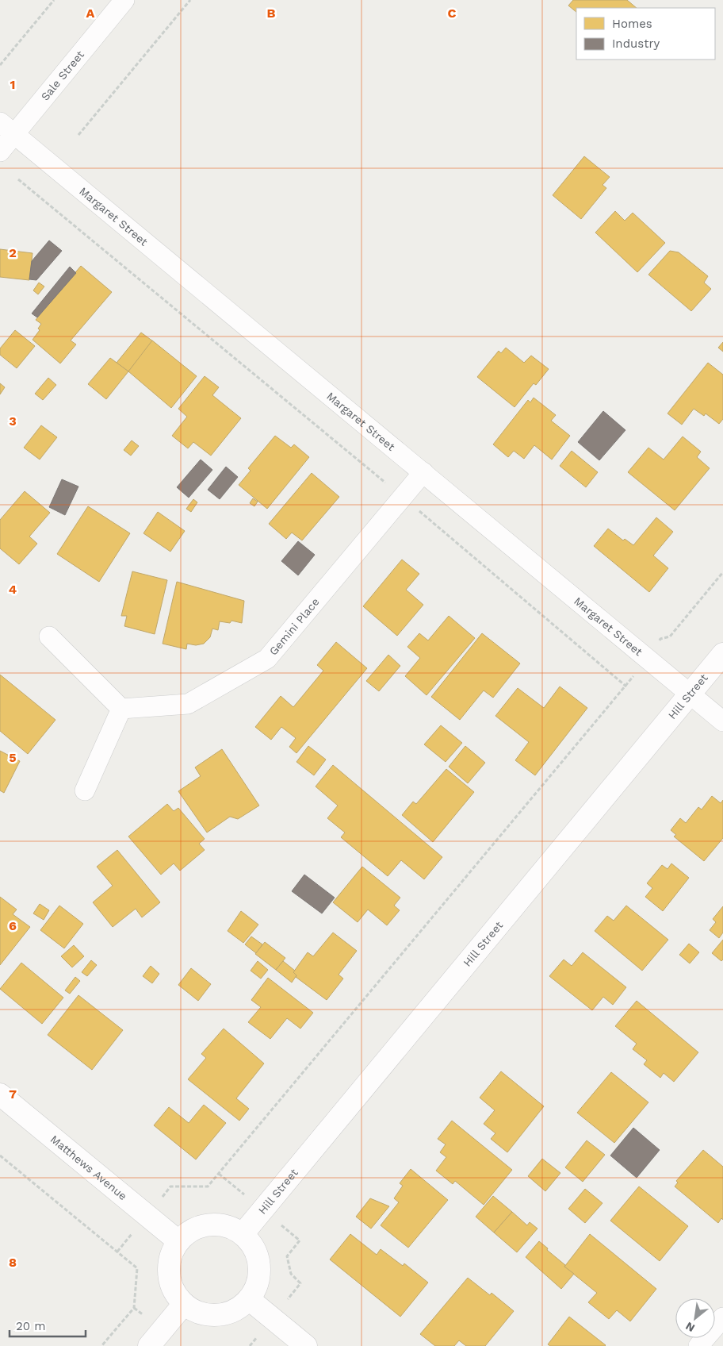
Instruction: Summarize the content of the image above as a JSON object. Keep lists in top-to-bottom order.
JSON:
{
  "streets": {
    "main road": ["Hill Street", "Matthews Avenue"],
    "street": ["Sale Street", "Margaret Street", "Gemini Place"]
  },
  "crossings": [
    ["Sale Street", "Margaret Street"],
    ["Margaret Street", "Gemini Place"],
    ["Margaret Street", "Hill Street"],
    ["Hill Street", "Matthews Avenue"]
  ],
  "legend": ["Homes", "Industry"],
  "scale_bar": "20 m",
  "north": "bottom left",
  "grid": {
    "columns": ["A", "B", "C"],
    "rows": [
      "1",
      "2",
      "3",
      "4",
      "5",
      "6",
      "7",
      "8"
    ]
  }
}
